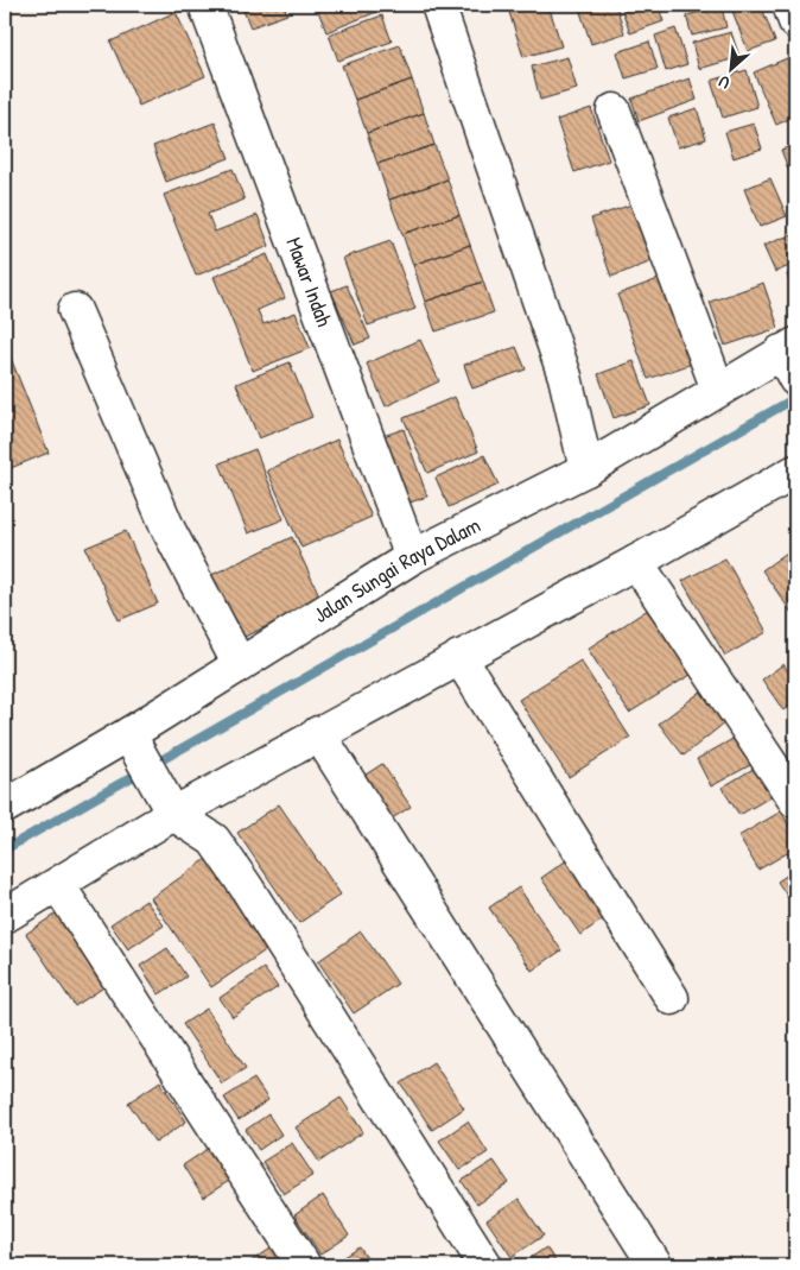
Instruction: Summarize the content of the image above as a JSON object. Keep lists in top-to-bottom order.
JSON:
{
  "streets": {
    "street": ["Mawar Indah", "Jalan Sungai Raya Dalam"]
  },
  "crossings": [
    ["Mawar Indah", "Jalan Sungai Raya Dalam"]
  ],
  "north": "bottom left"
}
